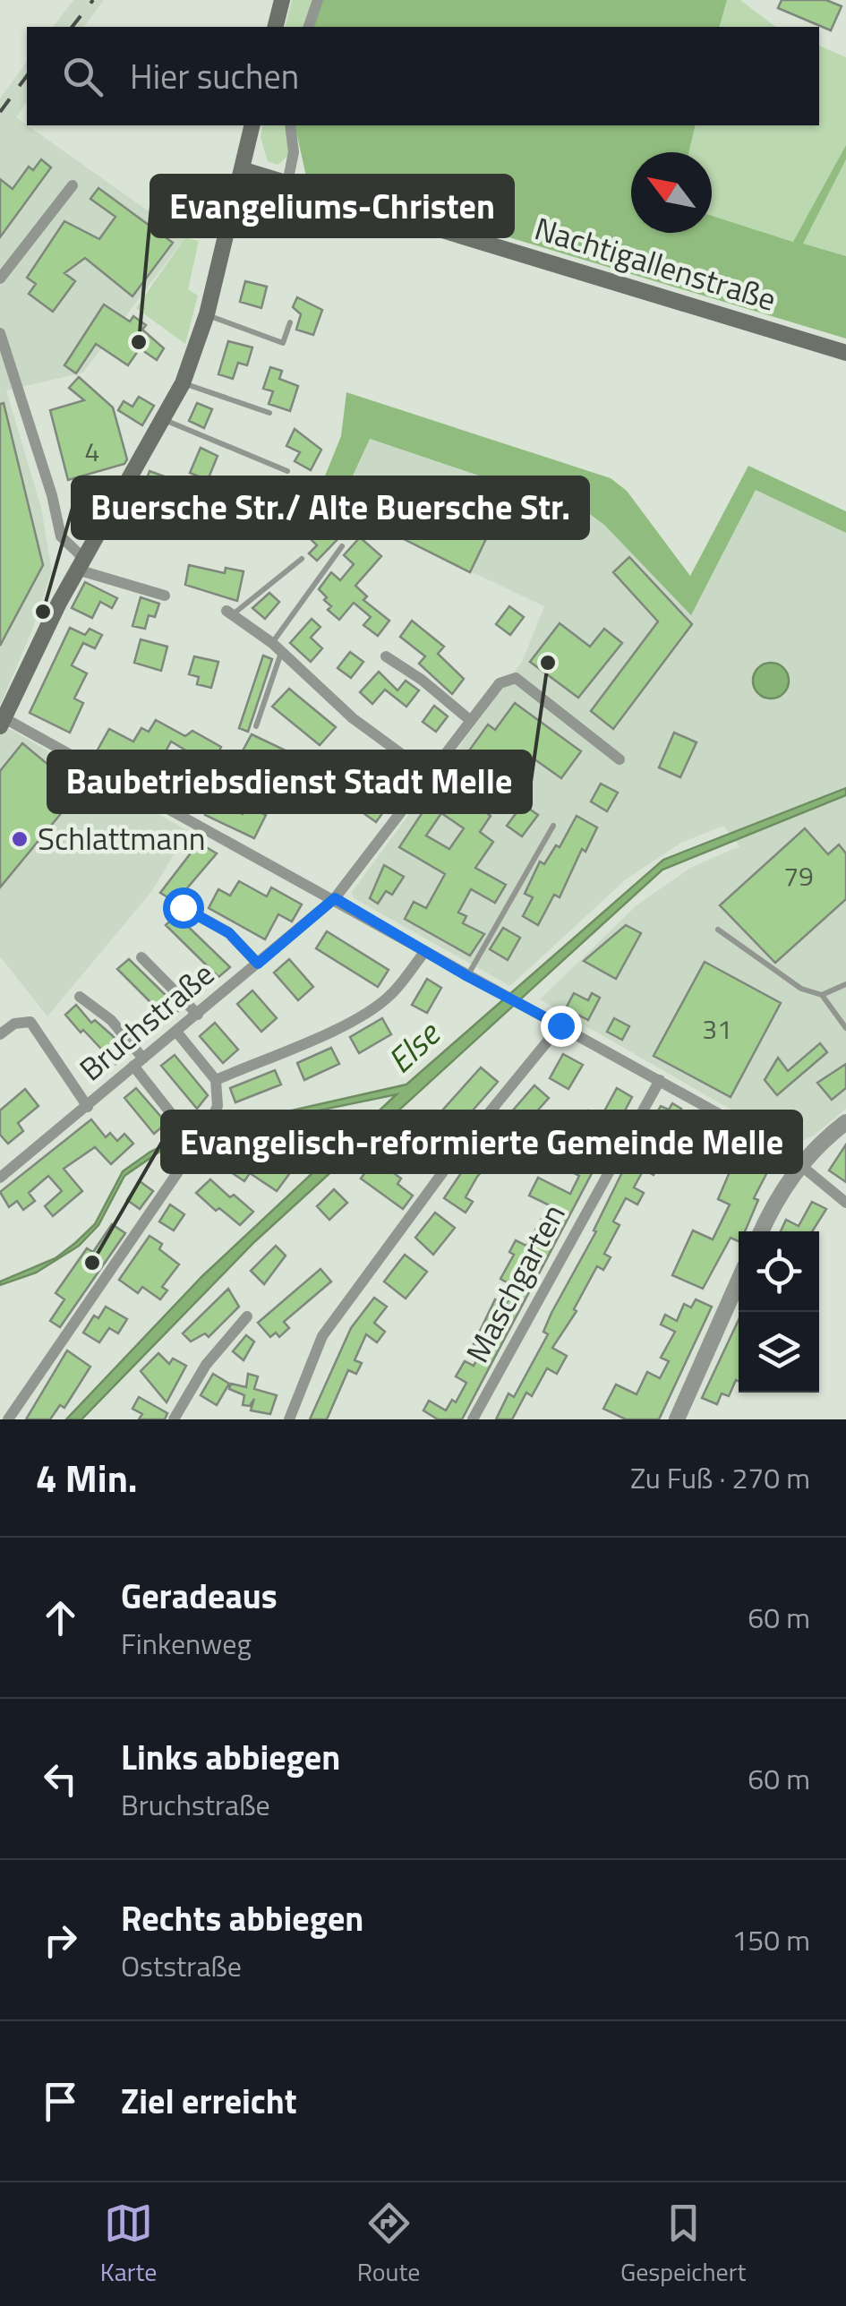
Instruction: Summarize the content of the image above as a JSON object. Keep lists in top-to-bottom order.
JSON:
{
  "streets": {
    "main road": ["Nachtigallenstraße"],
    "street": ["Bruchstraße", "Maschgarten"]
  },
  "water": ["Else"],
  "places": [
    "Evangeliums-Christen",
    "Buersche Str./ Alte Buersche Str.",
    "Baubetriebsdienst Stadt Melle",
    "Schlattmann",
    "Evangelisch-reformierte Gemeinde Melle"
  ],
  "house_numbers": ["4", "79", "31"],
  "north": "top left",
  "page": {
    "search": "Hier suchen",
    "heading": ["4 Min.", "Zu Fuß · 270 m"],
    "list": [
      ["Geradeaus", "Finkenweg", "60 m"],
      ["Links abbiegen", "Bruchstraße", "60 m"],
      ["Rechts abbiegen", "Oststraße", "150 m"],
      "Ziel erreicht"
    ],
    "nav": ["Karte", "Route", "Gespeichert"]
  }
}
